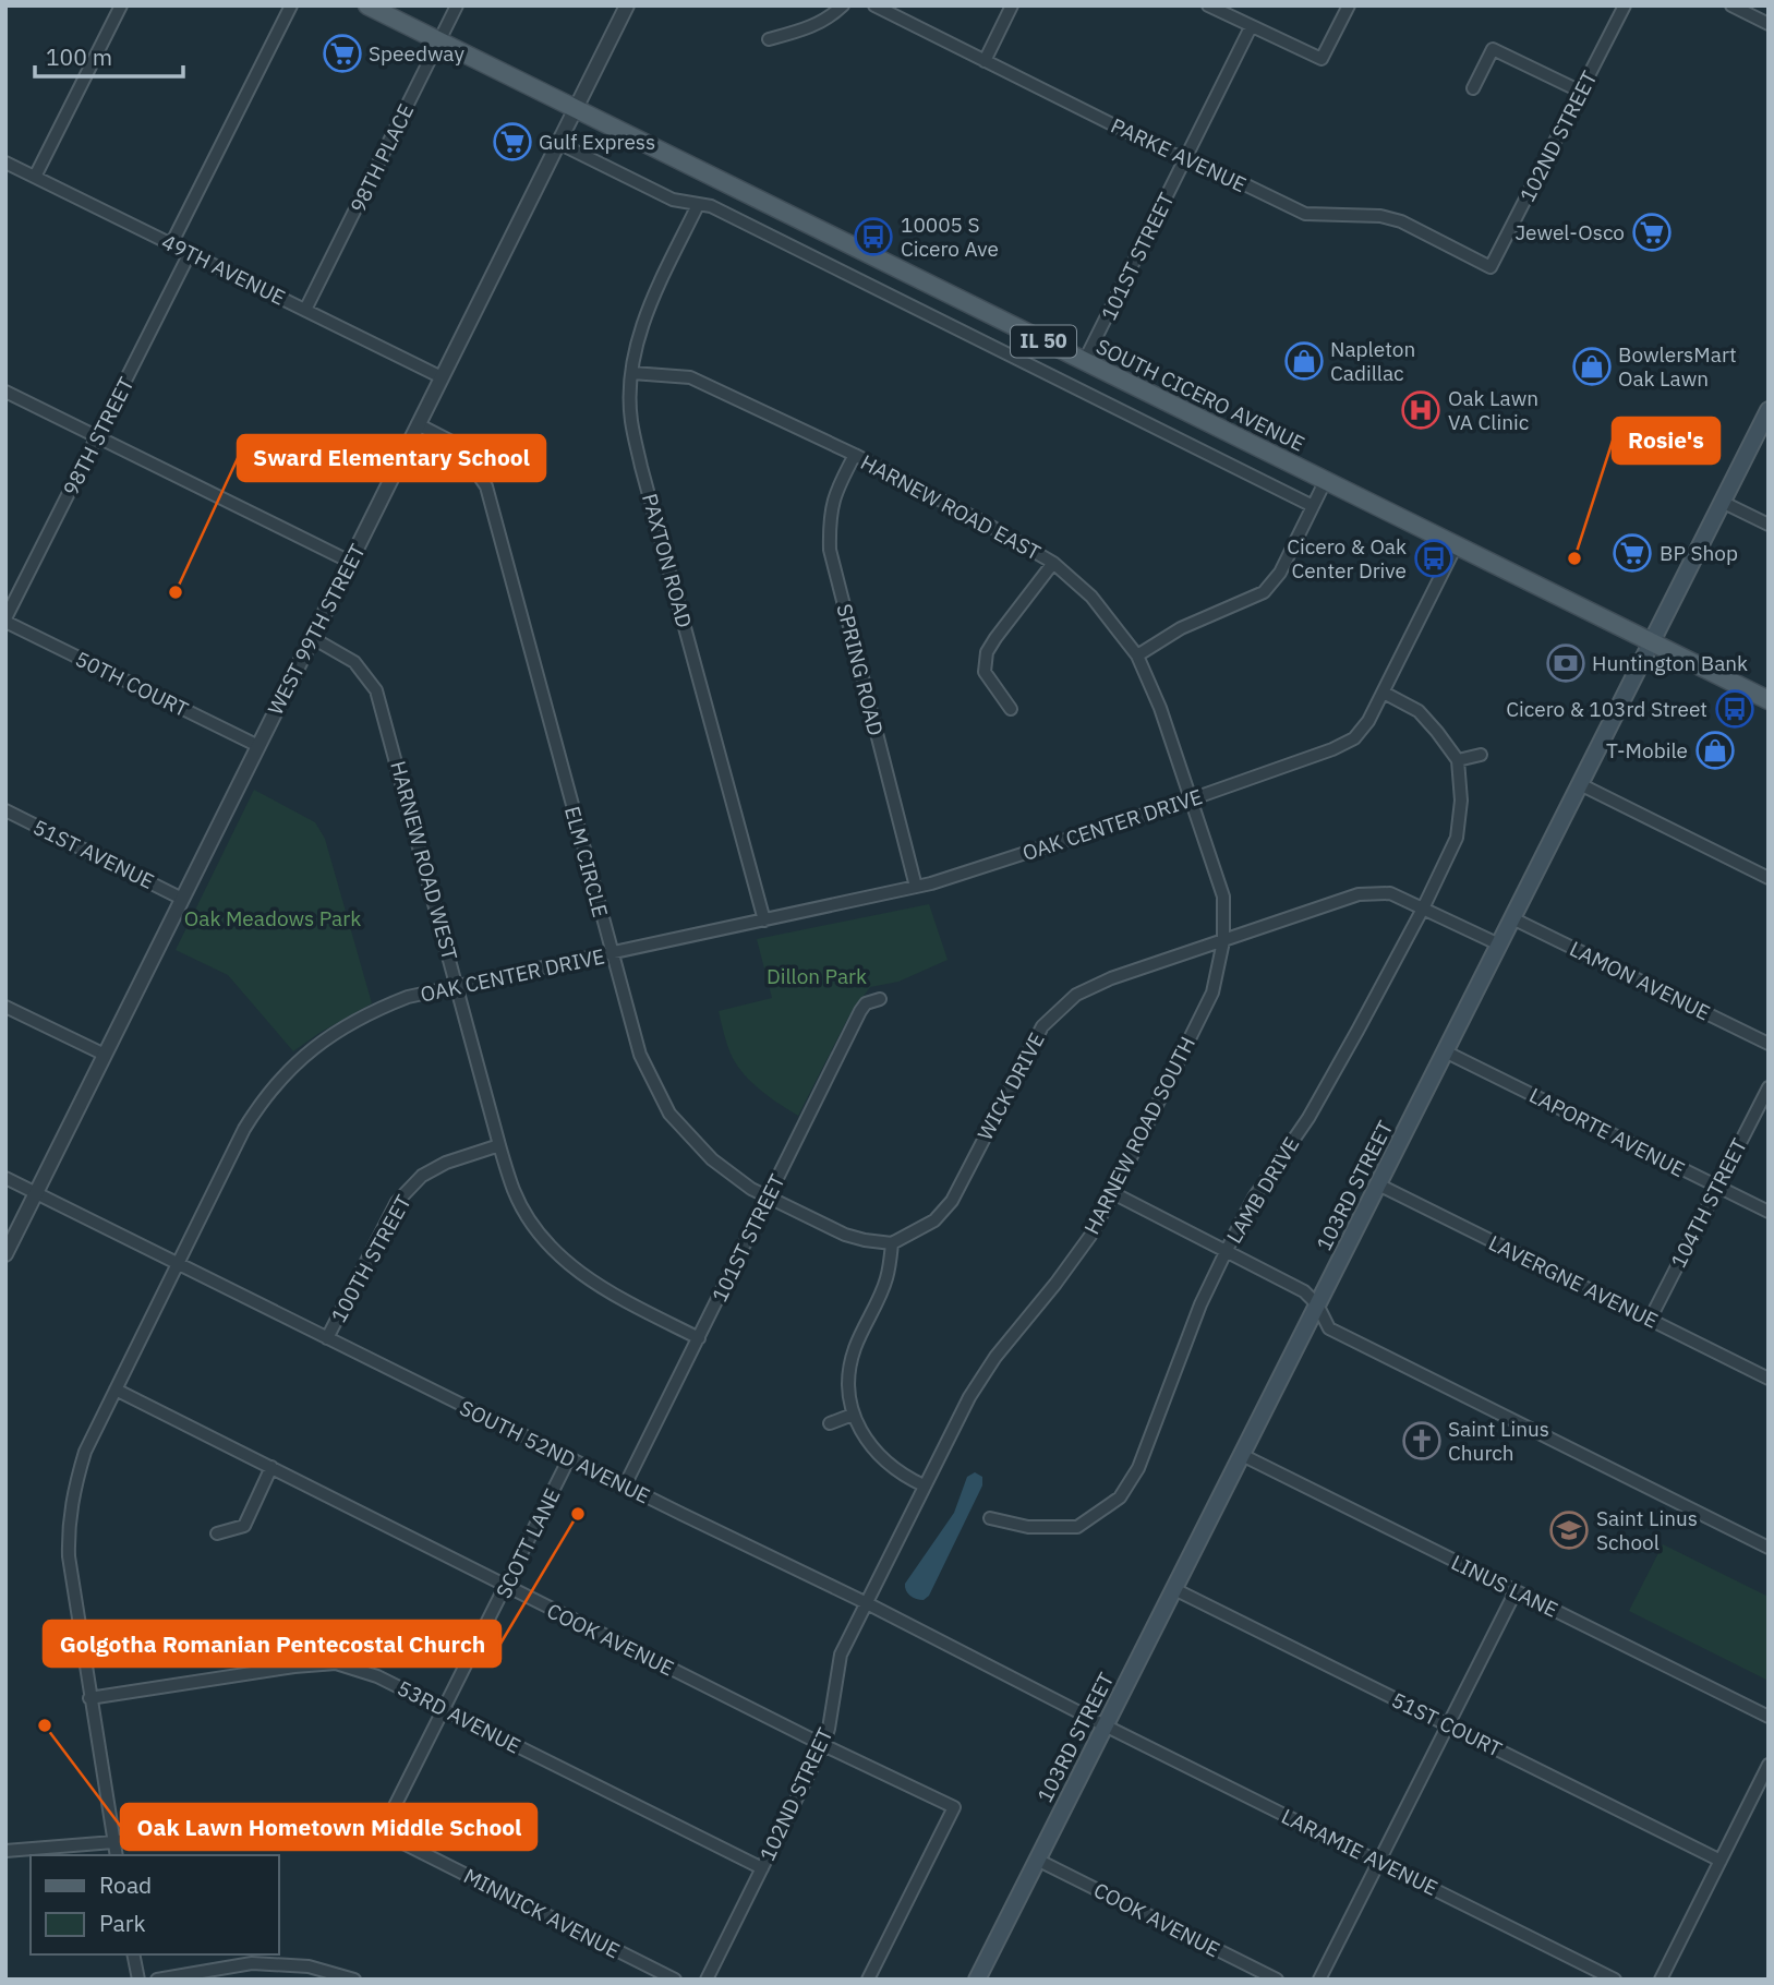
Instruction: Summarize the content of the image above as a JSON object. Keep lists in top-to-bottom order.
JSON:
{
  "streets": {
    "main road": ["IL 50", "SOUTH CICERO AVENUE", "103RD STREET"],
    "street": [
      "102ND STREET",
      "PARKE AVENUE",
      "98TH PLACE",
      "101ST STREET",
      "49TH AVENUE",
      "98TH STREET",
      "HARNEW ROAD EAST",
      "PAXTON ROAD",
      "WEST 99TH STREET",
      "SPRING ROAD",
      "50TH COURT",
      "OAK CENTER DRIVE",
      "51ST AVENUE",
      "HARNEW ROAD WEST",
      "ELM CIRCLE",
      "LAMON AVENUE",
      "WICK DRIVE",
      "LAPORTE AVENUE",
      "HARNEW ROAD SOUTH",
      "LAMB DRIVE",
      "104TH STREET",
      "100TH STREET",
      "LAVERGNE AVENUE",
      "SOUTH 52ND AVENUE",
      "SCOTT LANE",
      "LINUS LANE",
      "COOK AVENUE",
      "53RD AVENUE",
      "51ST COURT",
      "LARAMIE AVENUE",
      "MINNICK AVENUE"
    ]
  },
  "crossings": [
    ["102ND STREET", "PARKE AVENUE"],
    ["102ND STREET", "HARNEW ROAD SOUTH"],
    ["102ND STREET", "SOUTH 52ND AVENUE"],
    ["102ND STREET", "COOK AVENUE"],
    ["102ND STREET", "53RD AVENUE"],
    ["PARKE AVENUE", "101ST STREET"],
    ["98TH PLACE", "49TH AVENUE"],
    ["98TH PLACE", "SOUTH CICERO AVENUE"],
    ["101ST STREET", "SOUTH CICERO AVENUE"],
    ["101ST STREET", "HARNEW ROAD WEST"],
    ["101ST STREET", "ELM CIRCLE"],
    ["101ST STREET", "SOUTH 52ND AVENUE"],
    ["49TH AVENUE", "98TH STREET"],
    ["49TH AVENUE", "WEST 99TH STREET"],
    ["SOUTH CICERO AVENUE", "WEST 99TH STREET"],
    ["SOUTH CICERO AVENUE", "OAK CENTER DRIVE"],
    ["SOUTH CICERO AVENUE", "103RD STREET"],
    ["98TH STREET", "50TH COURT"],
    ["HARNEW ROAD EAST", "PAXTON ROAD"],
    ["HARNEW ROAD EAST", "SPRING ROAD"],
    ["HARNEW ROAD EAST", "OAK CENTER DRIVE"],
    ["HARNEW ROAD EAST", "HARNEW ROAD SOUTH"],
    ["PAXTON ROAD", "OAK CENTER DRIVE"],
    ["WEST 99TH STREET", "50TH COURT"],
    ["WEST 99TH STREET", "51ST AVENUE"],
    ["WEST 99TH STREET", "HARNEW ROAD WEST"],
    ["WEST 99TH STREET", "ELM CIRCLE"],
    ["WEST 99TH STREET", "SOUTH 52ND AVENUE"],
    ["SPRING ROAD", "OAK CENTER DRIVE"],
    ["OAK CENTER DRIVE", "HARNEW ROAD WEST"],
    ["OAK CENTER DRIVE", "ELM CIRCLE"],
    ["OAK CENTER DRIVE", "HARNEW ROAD SOUTH"],
    ["OAK CENTER DRIVE", "SOUTH 52ND AVENUE"],
    ["OAK CENTER DRIVE", "COOK AVENUE"],
    ["OAK CENTER DRIVE", "53RD AVENUE"],
    ["OAK CENTER DRIVE", "MINNICK AVENUE"],
    ["HARNEW ROAD WEST", "100TH STREET"],
    ["ELM CIRCLE", "WICK DRIVE"],
    ["LAMON AVENUE", "103RD STREET"],
    ["WICK DRIVE", "HARNEW ROAD SOUTH"],
    ["WICK DRIVE", "103RD STREET"],
    ["WICK DRIVE", "LAMB DRIVE"],
    ["LAPORTE AVENUE", "103RD STREET"],
    ["LAPORTE AVENUE", "104TH STREET"],
    ["HARNEW ROAD SOUTH", "SOUTH 52ND AVENUE"],
    ["103RD STREET", "LAVERGNE AVENUE"],
    ["103RD STREET", "SOUTH 52ND AVENUE"],
    ["103RD STREET", "LINUS LANE"],
    ["103RD STREET", "COOK AVENUE"],
    ["103RD STREET", "51ST COURT"],
    ["103RD STREET", "LARAMIE AVENUE"],
    ["104TH STREET", "LAVERGNE AVENUE"],
    ["100TH STREET", "SOUTH 52ND AVENUE"],
    ["SOUTH 52ND AVENUE", "SCOTT LANE"],
    ["SOUTH 52ND AVENUE", "LARAMIE AVENUE"],
    ["SCOTT LANE", "COOK AVENUE"],
    ["SCOTT LANE", "53RD AVENUE"],
    ["SCOTT LANE", "MINNICK AVENUE"]
  ],
  "parks": ["Oak Meadows Park", "Dillon Park"],
  "places": {
    "supermarket": [
      "Speedway",
      "Gulf Express",
      "Jewel-Osco",
      "BP Shop"
    ],
    "bus stop": ["10005 S Cicero Ave", "Cicero & Oak Center Drive", "Cicero & 103rd Street"],
    "shop": ["Napleton Cadillac", "BowlersMart Oak Lawn", "T-Mobile"],
    "hospital": ["Oak Lawn VA Clinic"],
    "other": [
      "Rosie's",
      "Sward Elementary School",
      "Golgotha Romanian Pentecostal Church",
      "Oak Lawn Hometown Middle School"
    ],
    "bank": ["Huntington Bank"],
    "church": ["Saint Linus Church"],
    "school or university": ["Saint Linus School"]
  },
  "legend": ["Road", "Park"],
  "scale_bar": "100 m"
}
